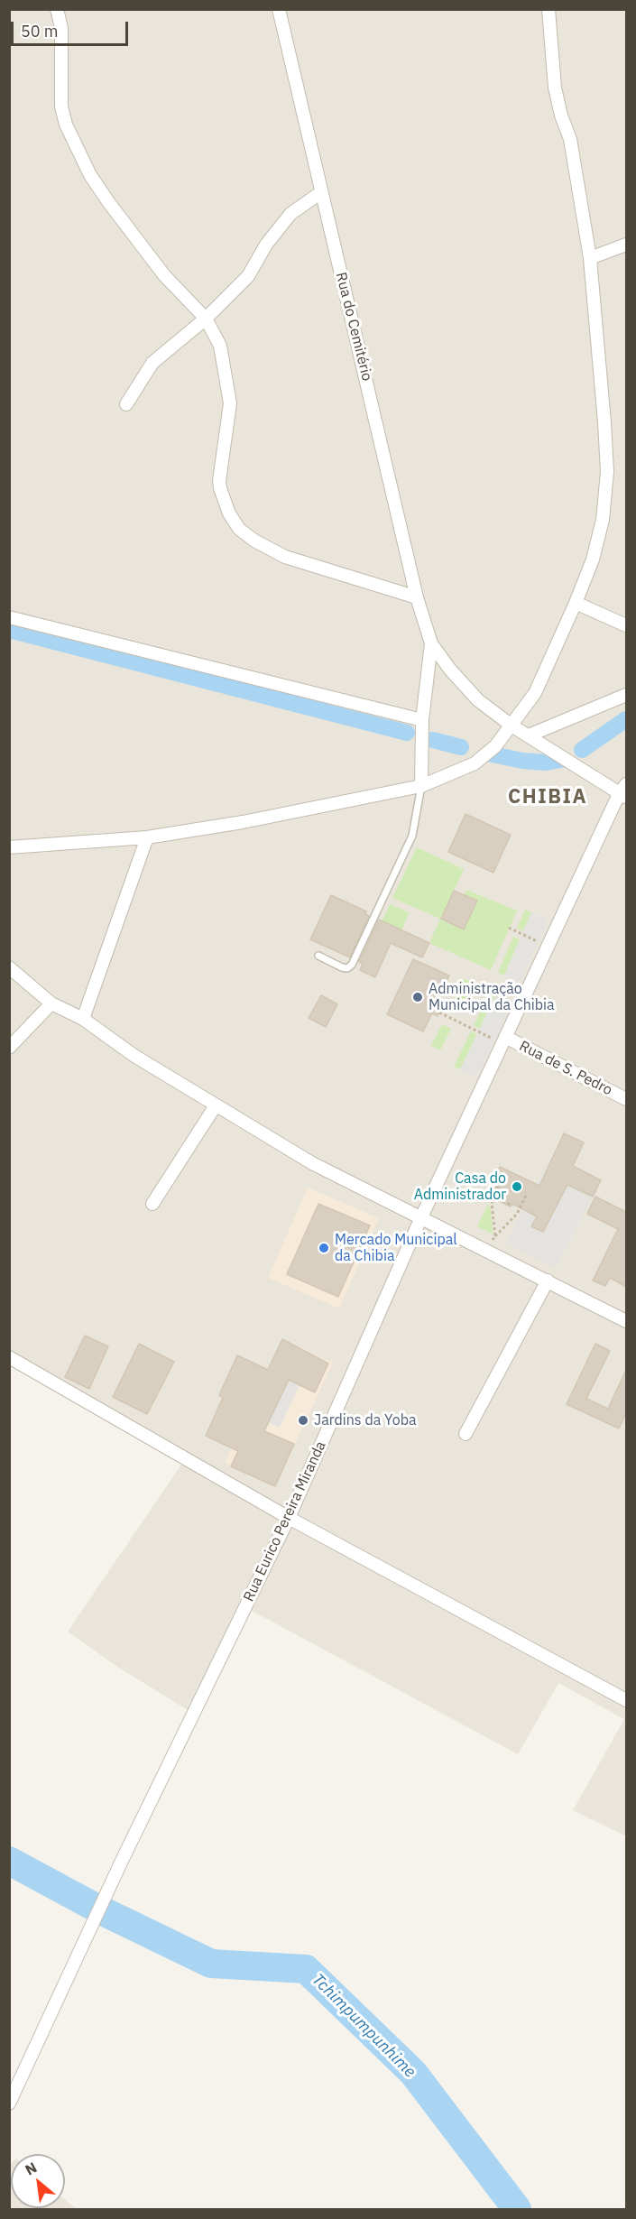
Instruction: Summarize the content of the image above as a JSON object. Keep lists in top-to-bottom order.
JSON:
{
  "streets": {
    "street": ["Rua do Cemitério", "Rua de S. Pedro", "Rua Eurico Pereira Miranda"]
  },
  "crossings": [
    ["Rua de S. Pedro", "Rua Eurico Pereira Miranda"]
  ],
  "districts": ["CHIBIA"],
  "water": ["Tchimpumpunhime"],
  "places": [
    "Administração Municipal da Chibia",
    "Casa do Administrador",
    "Mercado Municipal da Chibia",
    "Jardins da Yoba"
  ],
  "scale_bar": "50 m",
  "north": "top left"
}
